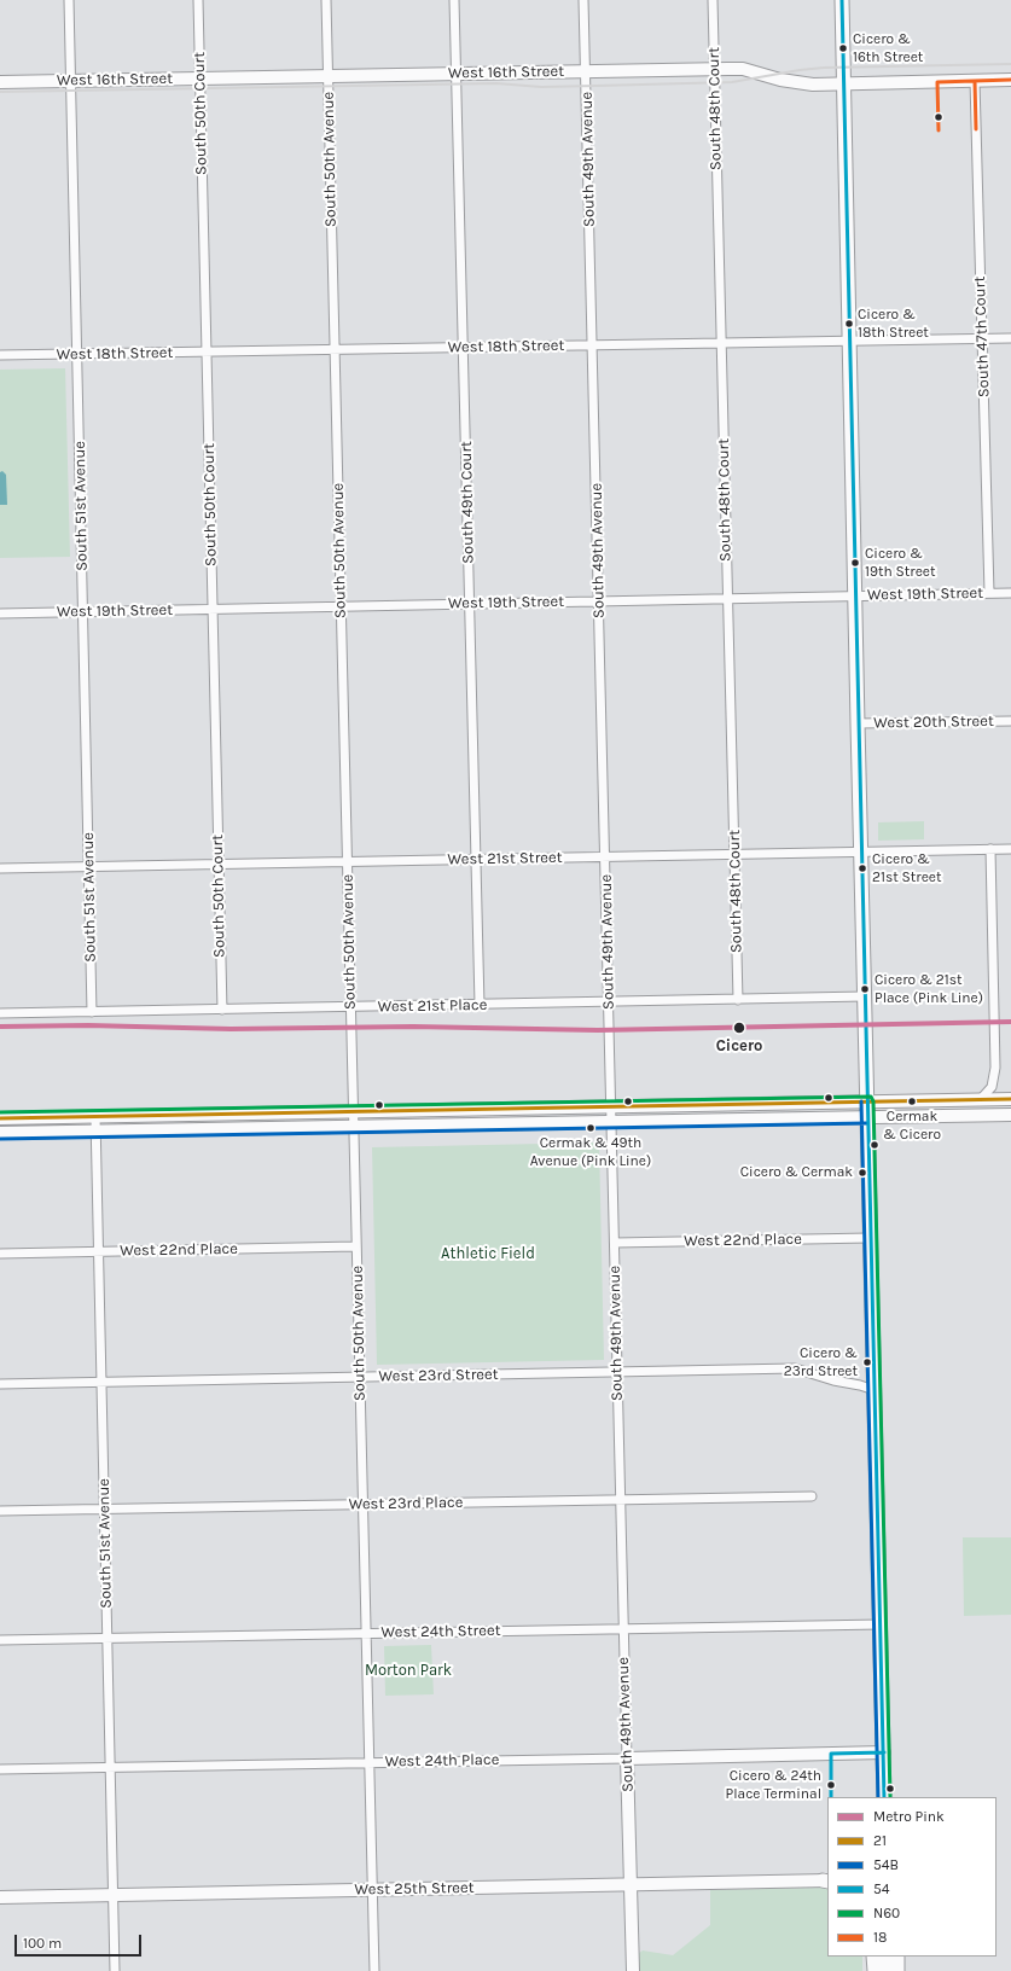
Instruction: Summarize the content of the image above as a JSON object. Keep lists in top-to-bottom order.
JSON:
{
  "streets": {
    "street": [
      "West 16th Street",
      "South 48th Court",
      "South 50th Court",
      "South 50th Avenue",
      "South 49th Avenue",
      "South 47th Court",
      "West 18th Street",
      "South 49th Court",
      "South 51st Avenue",
      "West 19th Street",
      "West 20th Street",
      "West 21st Street",
      "West 21st Place",
      "West 22nd Place",
      "West 23rd Street",
      "West 23rd Place",
      "West 24th Street",
      "West 24th Place",
      "West 25th Street"
    ]
  },
  "crossings": [
    ["West 16th Street", "South 48th Court"],
    ["West 16th Street", "South 50th Court"],
    ["West 16th Street", "South 50th Avenue"],
    ["West 16th Street", "South 49th Avenue"],
    ["West 16th Street", "South 47th Court"],
    ["West 16th Street", "South 49th Court"],
    ["West 16th Street", "South 51st Avenue"],
    ["South 48th Court", "West 18th Street"],
    ["South 48th Court", "West 19th Street"],
    ["South 48th Court", "West 21st Street"],
    ["South 48th Court", "West 21st Place"],
    ["South 50th Court", "West 18th Street"],
    ["South 50th Court", "West 19th Street"],
    ["South 50th Court", "West 21st Street"],
    ["South 50th Court", "West 21st Place"],
    ["South 50th Avenue", "West 18th Street"],
    ["South 50th Avenue", "West 19th Street"],
    ["South 50th Avenue", "West 21st Street"],
    ["South 50th Avenue", "West 21st Place"],
    ["South 50th Avenue", "West 22nd Place"],
    ["South 50th Avenue", "West 23rd Street"],
    ["South 50th Avenue", "West 23rd Place"],
    ["South 50th Avenue", "West 24th Street"],
    ["South 50th Avenue", "West 24th Place"],
    ["South 50th Avenue", "West 25th Street"],
    ["South 49th Avenue", "West 18th Street"],
    ["South 49th Avenue", "West 19th Street"],
    ["South 49th Avenue", "West 21st Street"],
    ["South 49th Avenue", "West 21st Place"],
    ["South 49th Avenue", "West 22nd Place"],
    ["South 49th Avenue", "West 23rd Street"],
    ["South 49th Avenue", "West 23rd Place"],
    ["South 49th Avenue", "West 24th Street"],
    ["South 49th Avenue", "West 24th Place"],
    ["South 49th Avenue", "West 25th Street"],
    ["South 47th Court", "West 18th Street"],
    ["South 47th Court", "West 19th Street"],
    ["West 18th Street", "South 49th Court"],
    ["West 18th Street", "South 51st Avenue"],
    ["South 49th Court", "West 19th Street"],
    ["South 49th Court", "West 21st Street"],
    ["South 49th Court", "West 21st Place"],
    ["South 51st Avenue", "West 19th Street"],
    ["South 51st Avenue", "West 21st Street"],
    ["South 51st Avenue", "West 21st Place"],
    ["South 51st Avenue", "West 22nd Place"],
    ["South 51st Avenue", "West 23rd Street"],
    ["South 51st Avenue", "West 23rd Place"],
    ["South 51st Avenue", "West 24th Street"],
    ["South 51st Avenue", "West 24th Place"],
    ["South 51st Avenue", "West 25th Street"]
  ],
  "parks": ["Athletic Field", "Morton Park"],
  "places": [
    "Cicero & 16th Street",
    "Cicero & 18th Street",
    "Cicero & 19th Street",
    "Cicero & 21st Street",
    "Cicero & 21st Place (Pink Line)",
    "Cicero",
    "Cermak & Cicero",
    "Cermak & 49th Avenue (Pink Line)",
    "Cicero & Cermak",
    "Cicero & 23rd Street",
    "Cicero & 24th Place Terminal"
  ],
  "lines": [
    "transit line 54",
    "transit line 18",
    "metro line Pink",
    "transit line N60",
    "transit line 21",
    "transit line 54B"
  ],
  "legend": [
    "Metro Pink",
    "21",
    "54B",
    "54",
    "N60",
    "18"
  ],
  "scale_bar": "100 m"
}
